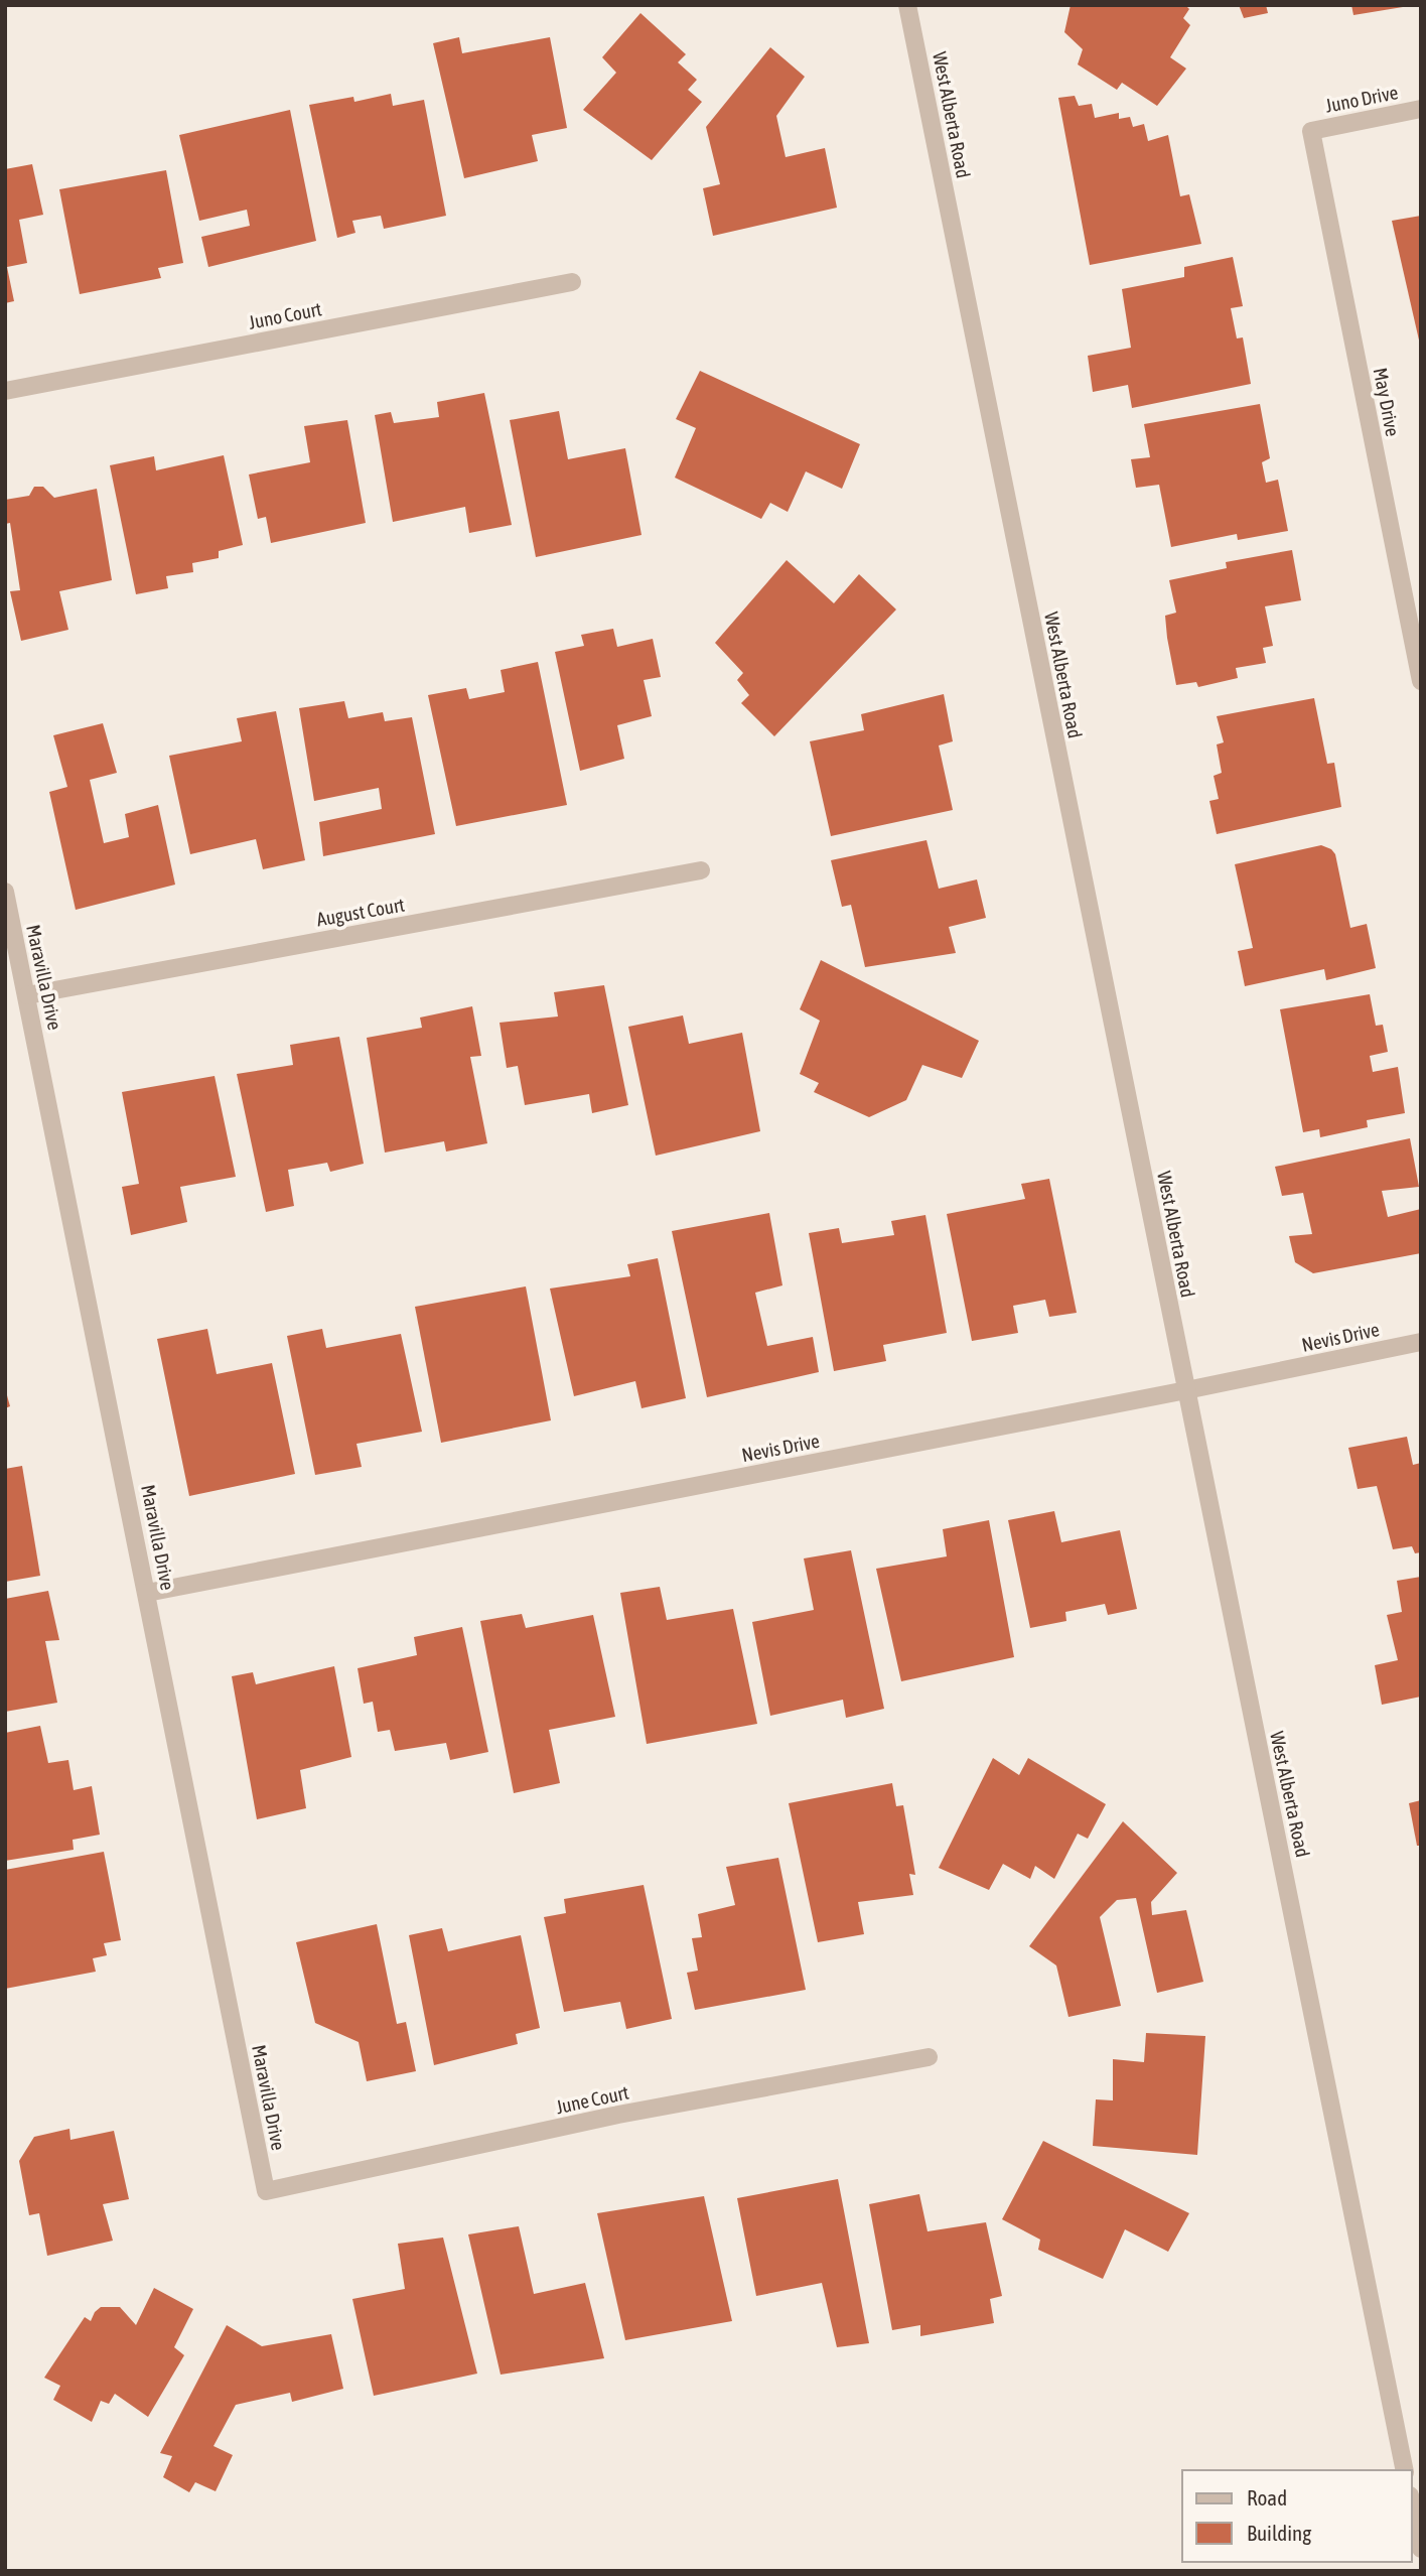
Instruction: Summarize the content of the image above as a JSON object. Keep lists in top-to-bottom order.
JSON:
{
  "streets": {
    "street": [
      "Juno Drive",
      "West Alberta Road",
      "Juno Court",
      "May Drive",
      "August Court",
      "Maravilla Drive",
      "Nevis Drive",
      "June Court"
    ]
  },
  "crossings": [
    ["Juno Drive", "May Drive"],
    ["West Alberta Road", "Nevis Drive"],
    ["August Court", "Maravilla Drive"],
    ["Maravilla Drive", "Nevis Drive"],
    ["Maravilla Drive", "June Court"]
  ],
  "legend": ["Road", "Building"]
}
